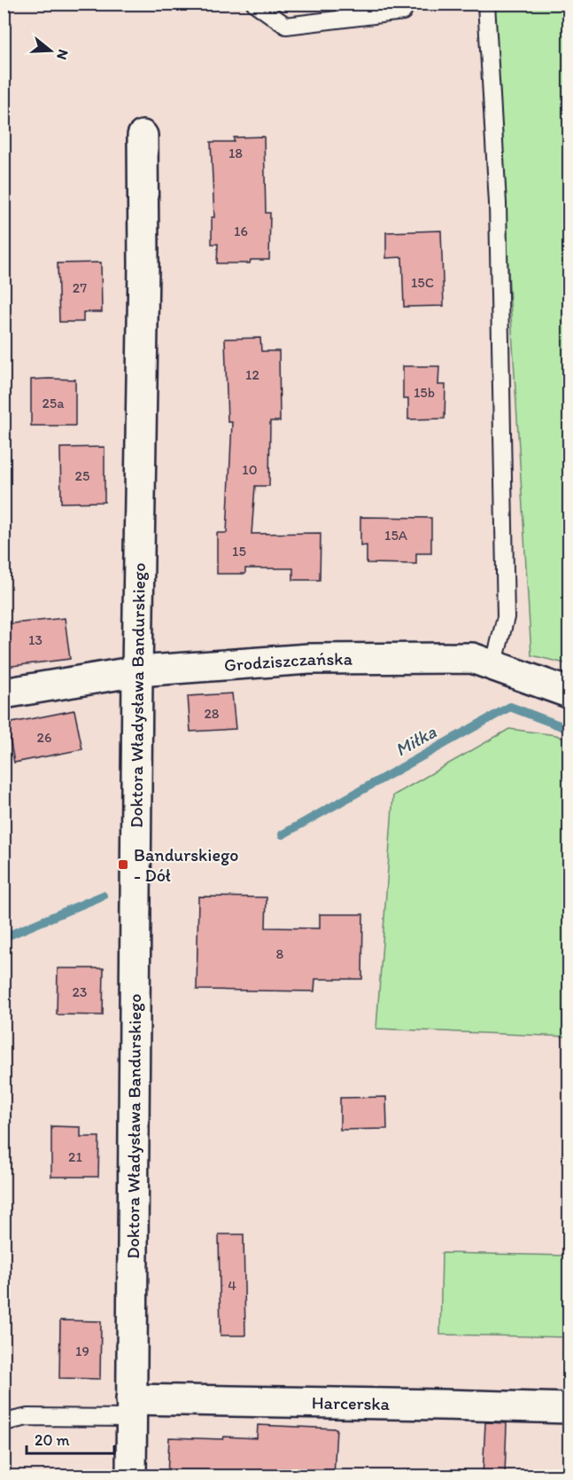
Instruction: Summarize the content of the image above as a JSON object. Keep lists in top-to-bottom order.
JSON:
{
  "streets": {
    "street": ["Grodziszczańska", "Doktora Władysława Bandurskiego", "Harcerska"]
  },
  "crossings": [
    ["Grodziszczańska", "Doktora Władysława Bandurskiego"],
    ["Doktora Władysława Bandurskiego", "Harcerska"]
  ],
  "water": ["Miłka"],
  "places": {
    "transit": ["Bandurskiego - Dół"]
  },
  "house_numbers": [
    "18",
    "16",
    "15C",
    "27",
    "12",
    "15b",
    "25a",
    "10",
    "25",
    "15A",
    "15",
    "13",
    "28",
    "26",
    "8",
    "23",
    "21",
    "4",
    "19"
  ],
  "scale_bar": "20 m",
  "north": "right"
}
